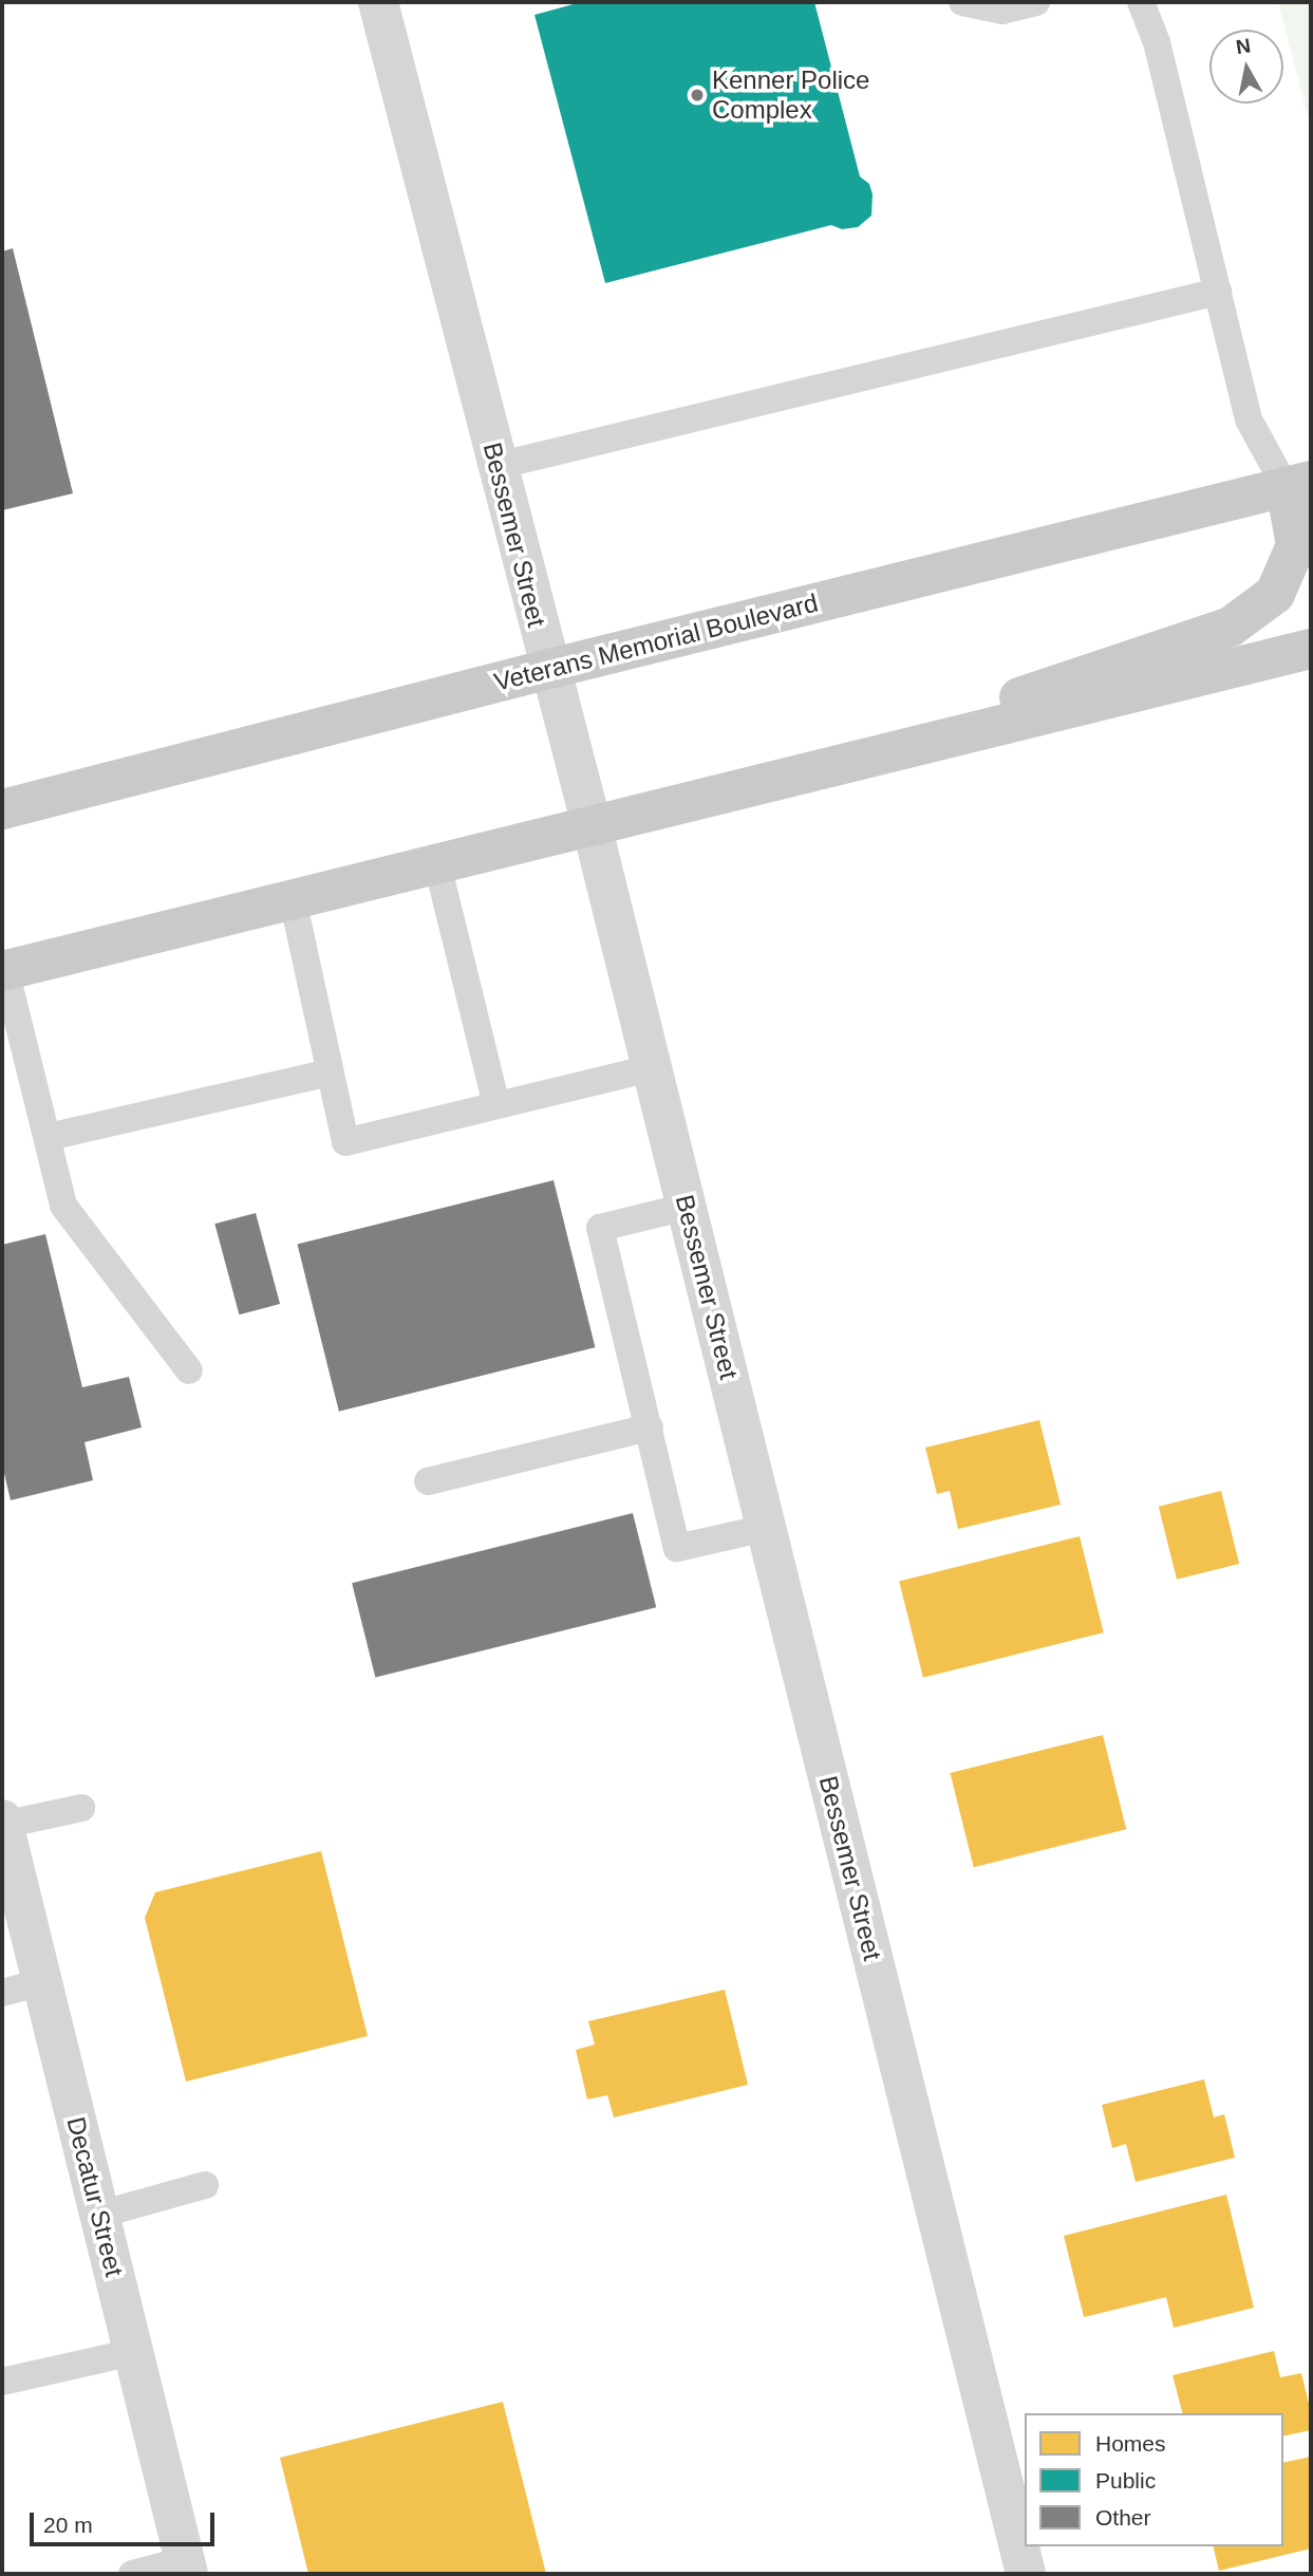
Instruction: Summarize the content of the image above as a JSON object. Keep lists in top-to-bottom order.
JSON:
{
  "streets": {
    "main road": ["Veterans Memorial Boulevard"],
    "street": ["Bessemer Street", "Decatur Street"]
  },
  "crossings": [
    ["Bessemer Street", "Veterans Memorial Boulevard"]
  ],
  "places": ["Kenner Police Complex"],
  "legend": ["Homes", "Public", "Other"],
  "scale_bar": "20 m",
  "north": "top"
}
